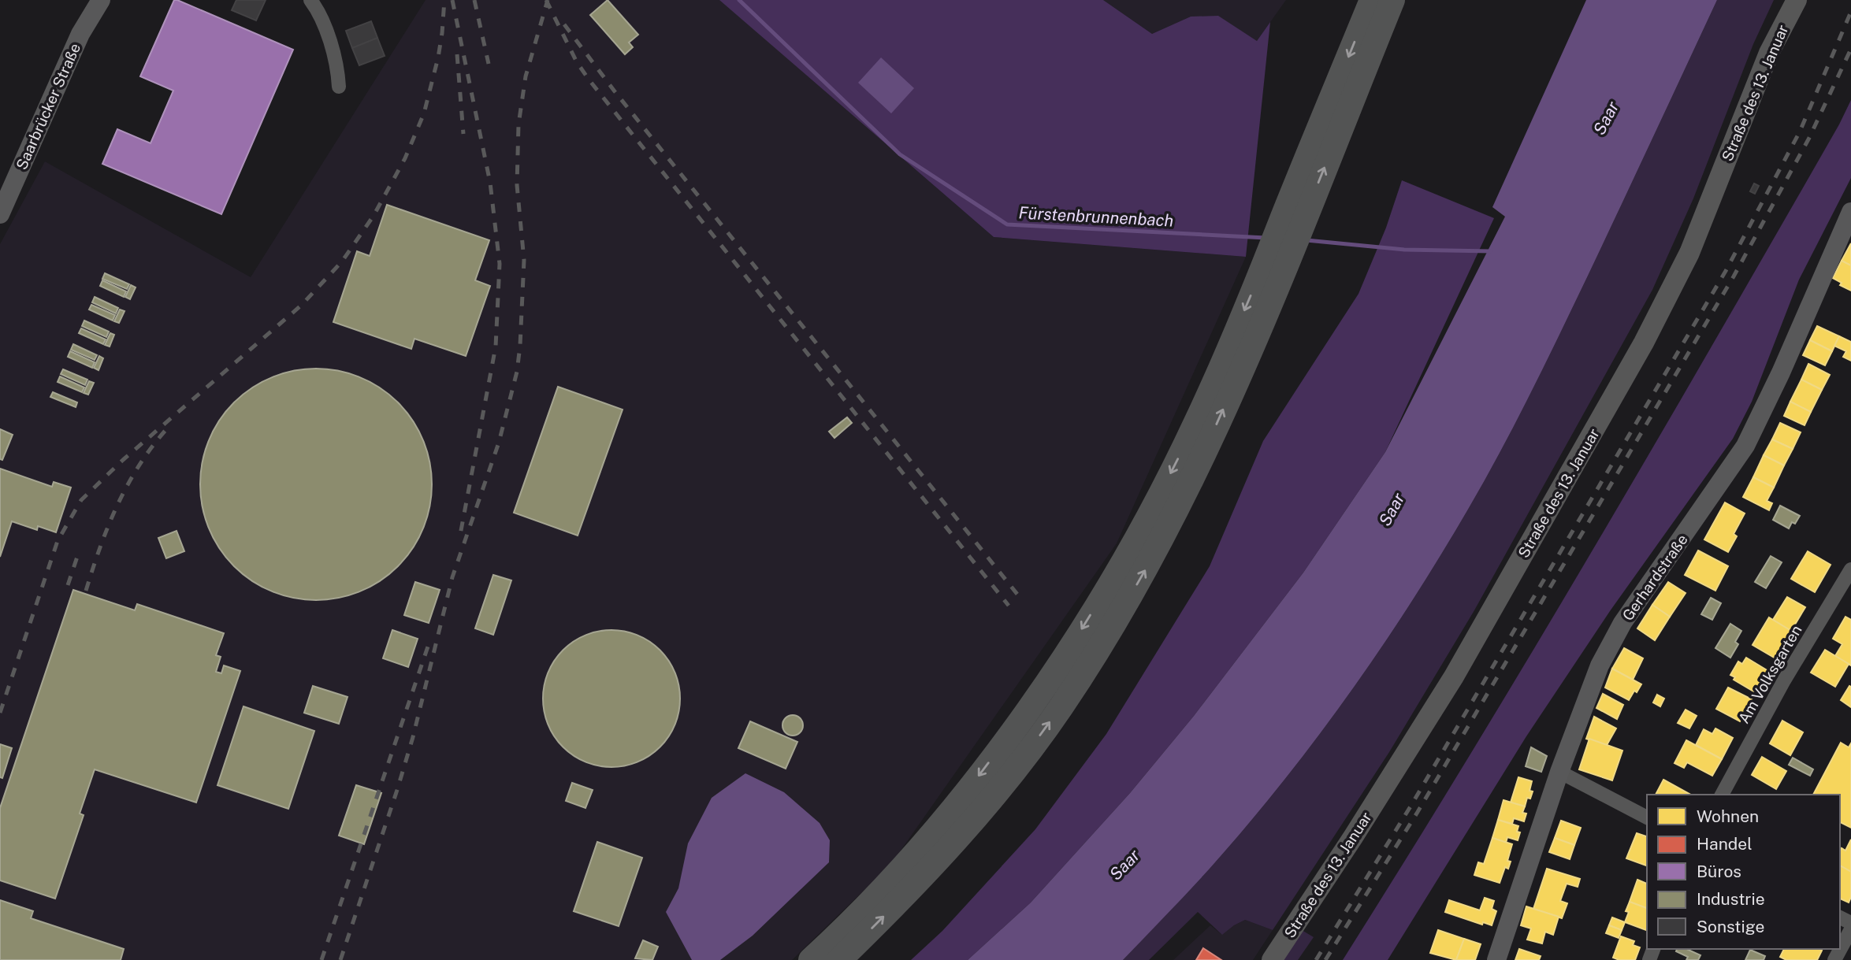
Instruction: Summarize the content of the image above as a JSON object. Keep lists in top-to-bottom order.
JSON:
{
  "streets": {
    "main road": ["Straße des 13. Januar"],
    "street": ["Saarbrücker Straße", "Gerhardstraße", "Am Volksgarten"]
  },
  "water": ["Saar", "Fürstenbrunnenbach"],
  "legend": [
    "Wohnen",
    "Handel",
    "Büros",
    "Industrie",
    "Sonstige"
  ]
}
